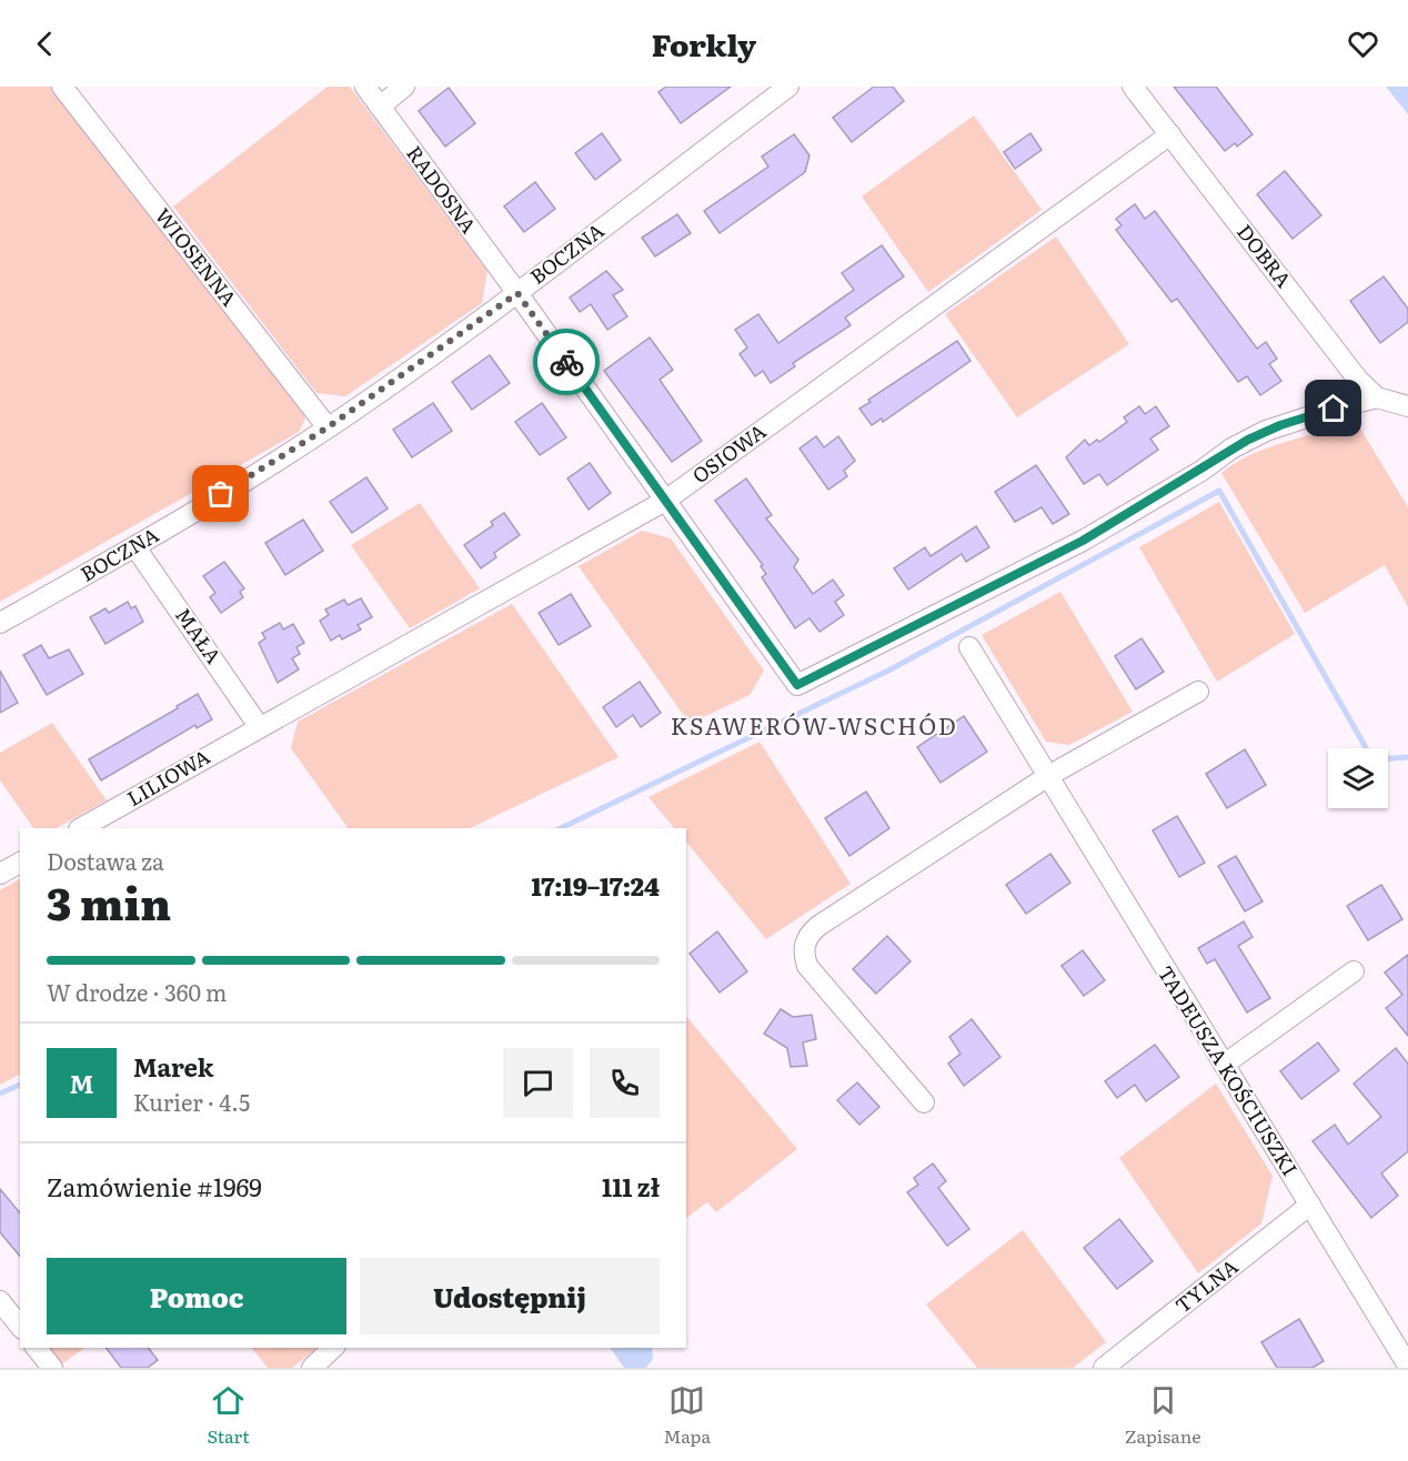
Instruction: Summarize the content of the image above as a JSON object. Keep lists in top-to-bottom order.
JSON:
{
  "streets": {
    "street": [
      "RADOSNA",
      "BOCZNA",
      "DOBRA",
      "WIOSENNA",
      "OSIOWA",
      "MAŁA",
      "LILIOWA",
      "TADEUSZA KOŚCIUSZKI",
      "TYLNA"
    ]
  },
  "crossings": [
    ["RADOSNA", "BOCZNA"],
    ["RADOSNA", "DOBRA"],
    ["RADOSNA", "OSIOWA"],
    ["BOCZNA", "WIOSENNA"],
    ["BOCZNA", "MAŁA"],
    ["DOBRA", "OSIOWA"],
    ["OSIOWA", "MAŁA"],
    ["OSIOWA", "LILIOWA"],
    ["MAŁA", "LILIOWA"],
    ["TADEUSZA KOŚCIUSZKI", "TYLNA"]
  ],
  "districts": ["KSAWERÓW-WSCHÓD"],
  "page": {
    "header": "Forkly",
    "heading": ["3 min", "Dostawa za", "17:19–17:24"],
    "panel": [
      "Marek",
      "Kurier · 4.5",
      "Zamówienie #1969",
      "111 zł"
    ],
    "bar": "W drodze · 360 m",
    "round": "M",
    "buttons": ["Pomoc", "Udostępnij"],
    "tabs": ["Start", "Mapa", "Zapisane"]
  }
}
